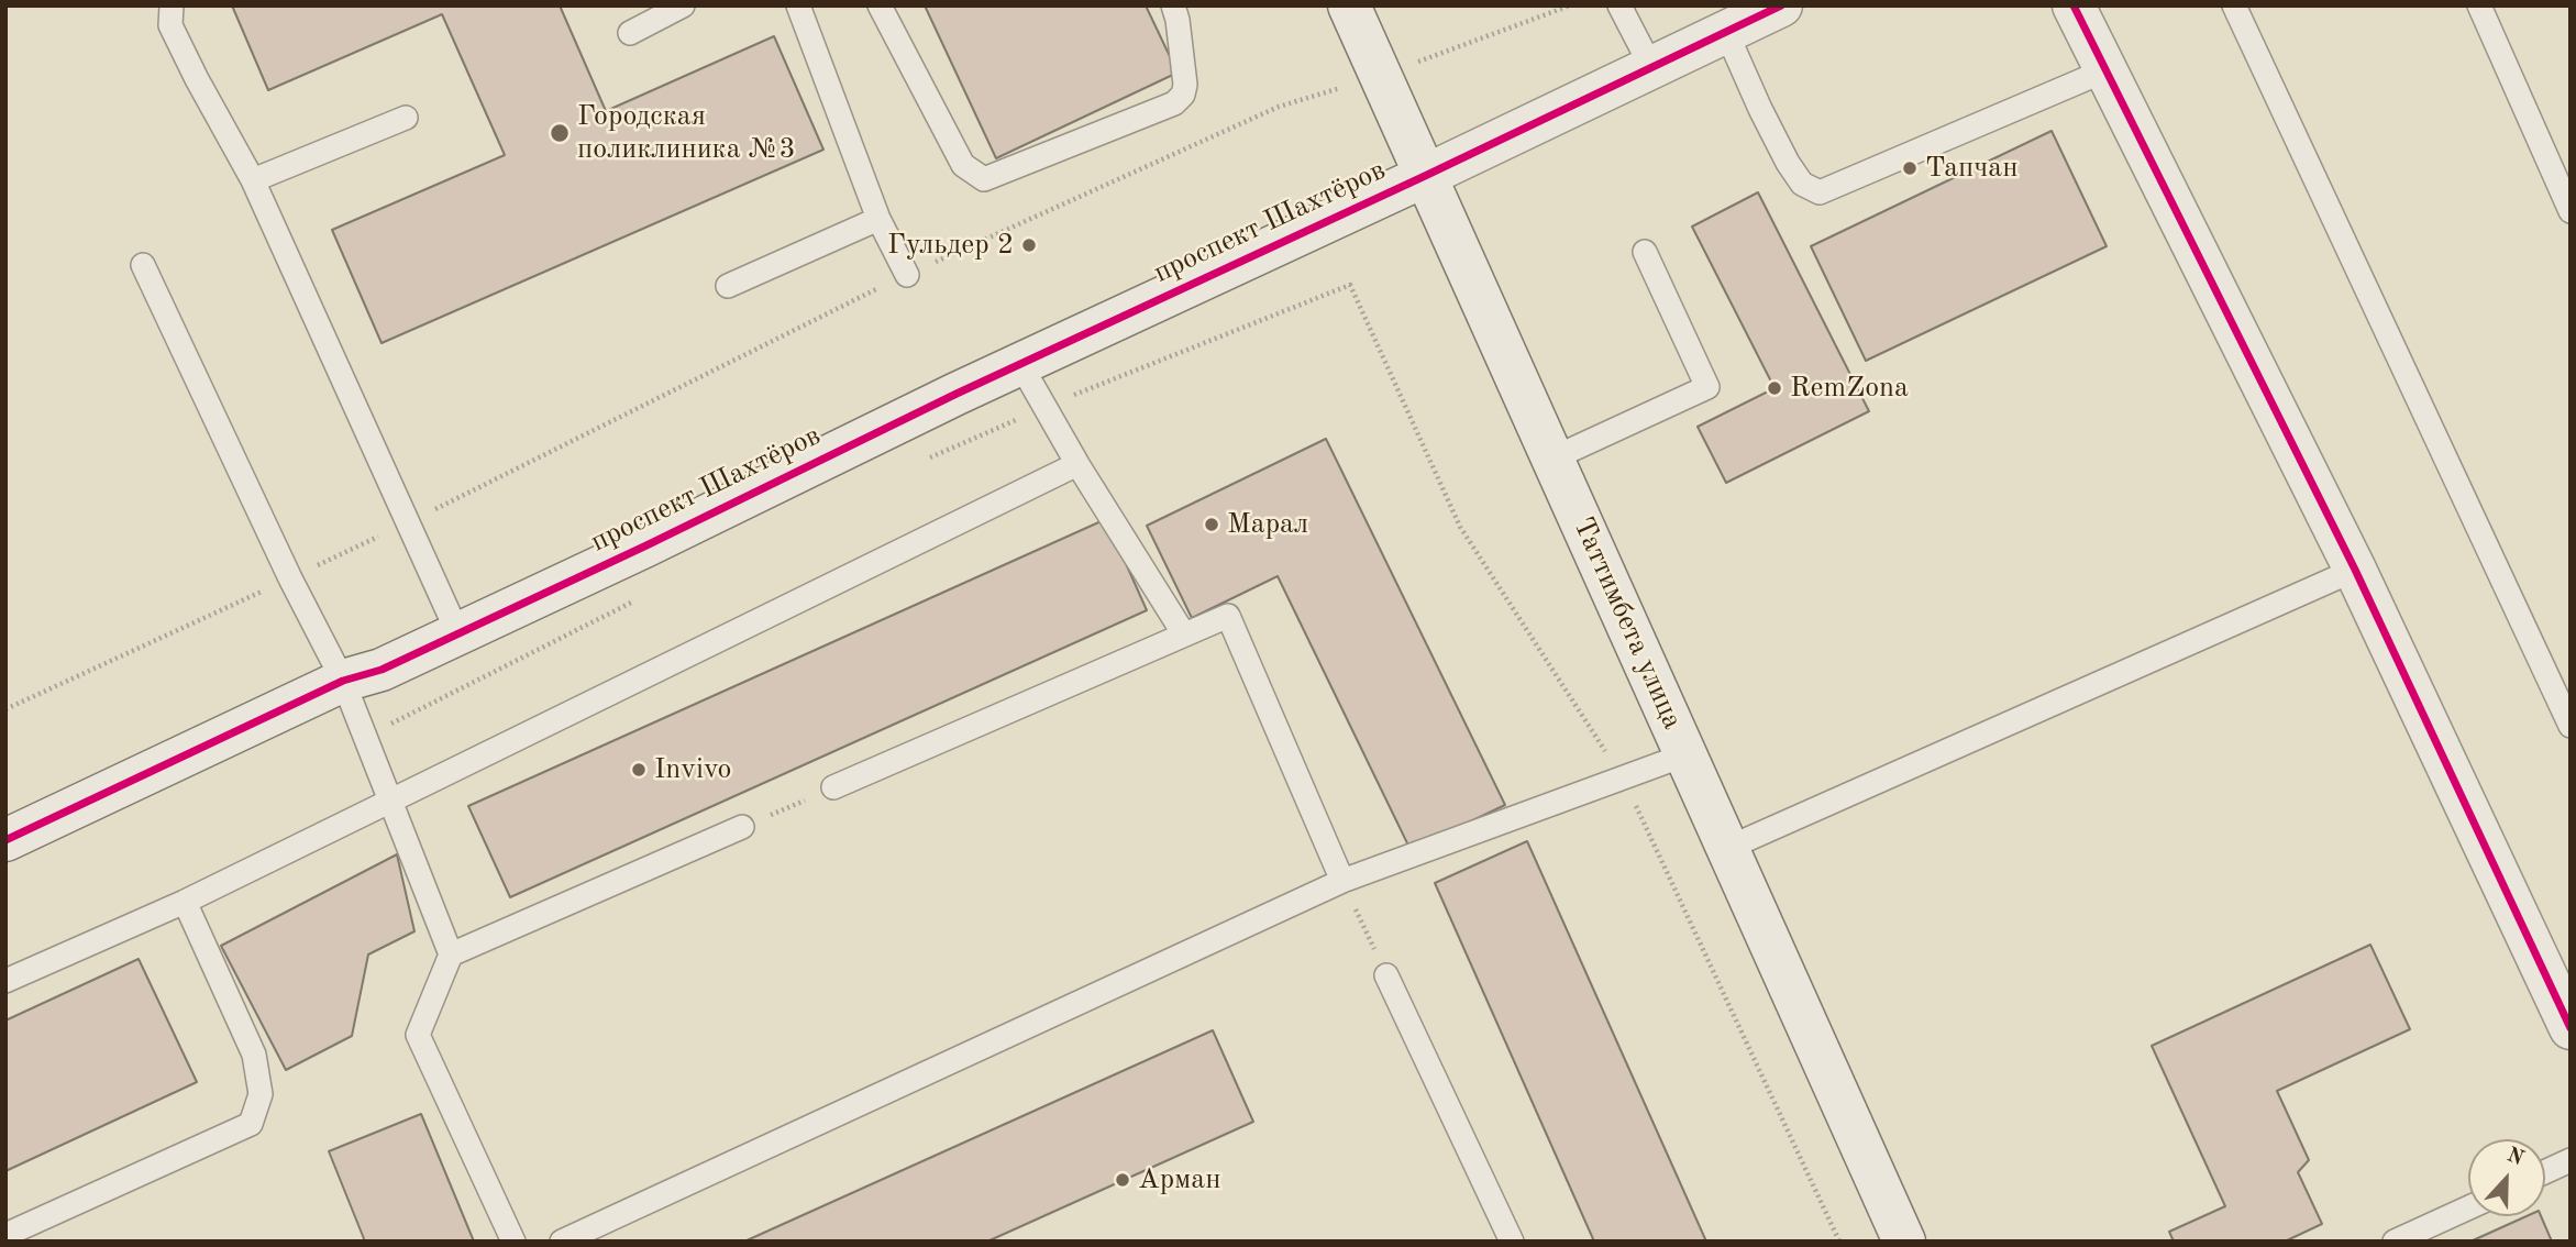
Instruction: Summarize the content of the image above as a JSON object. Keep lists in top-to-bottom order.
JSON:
{
  "streets": {
    "street": ["проспект Шахтёров", "Таттимбета улица"]
  },
  "crossings": [
    ["проспект Шахтёров", "Таттимбета улица"]
  ],
  "places": [
    "Городская поликлиника №3",
    "Тапчан",
    "Гульдер 2",
    "RemZona",
    "Марал",
    "Invivo",
    "Арман"
  ],
  "north": "top"
}
